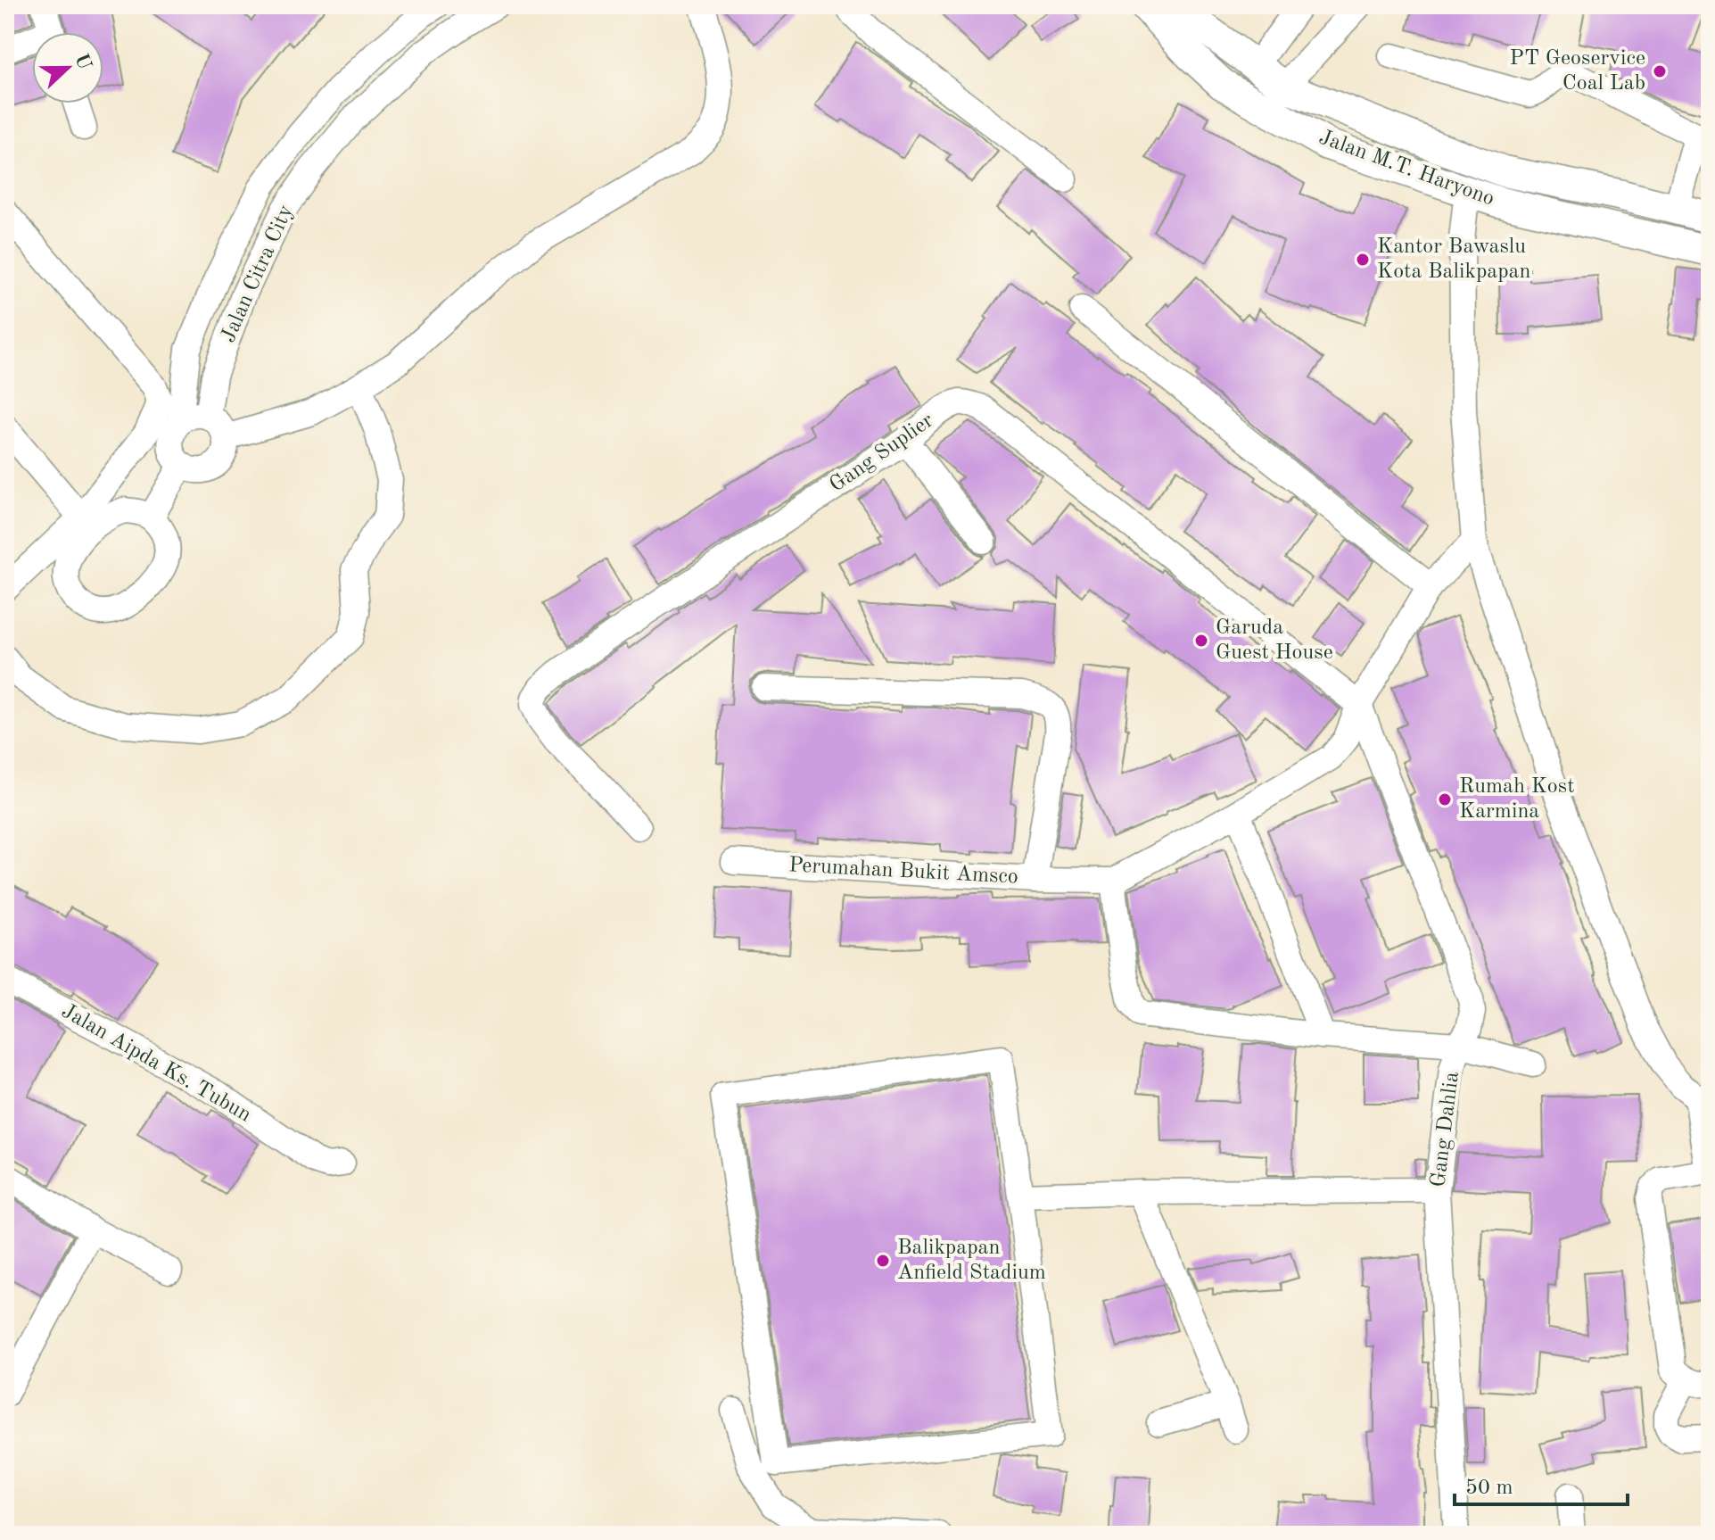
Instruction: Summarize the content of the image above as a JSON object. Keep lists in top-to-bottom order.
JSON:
{
  "streets": {
    "main road": ["Jalan M.T. Haryono"],
    "street": [
      "Jalan Citra City",
      "Gang Suplier",
      "Perumahan Bukit Amsco",
      "Jalan Aipda Ks. Tubun",
      "Gang Dahlia"
    ]
  },
  "crossings": [
    ["Gang Suplier", "Gang Dahlia"]
  ],
  "places": [
    "PT Geoservice Coal Lab",
    "Kantor Bawaslu Kota Balikpapan",
    "Garuda Guest House",
    "Rumah Kost Karmina",
    "Balikpapan Anfield Stadium"
  ],
  "scale_bar": "50 m",
  "north": "right"
}
